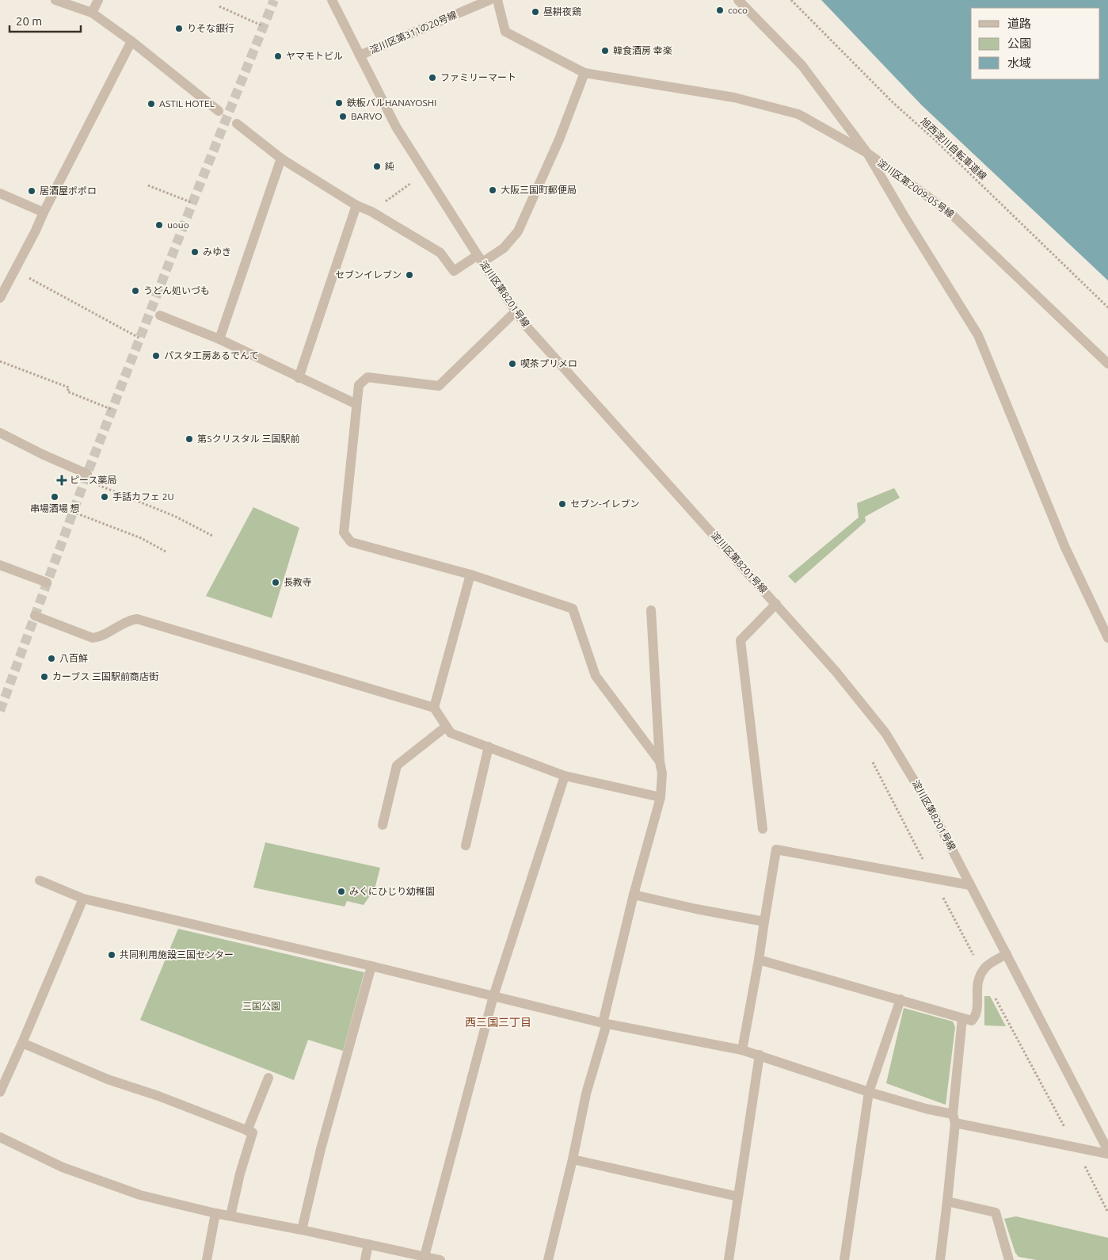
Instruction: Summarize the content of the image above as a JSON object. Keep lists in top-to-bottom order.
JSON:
{
  "streets": {
    "street": ["淀川区第311の20号線", "淀川区第2009-05号線", "淀川区第8201号線"],
    "path": ["旭西淀川自転車道線"]
  },
  "crossings": [
    ["淀川区第311の20号線", "淀川区第8201号線"]
  ],
  "districts": ["西三国三丁目"],
  "parks": ["三国公園"],
  "places": {
    "other": [
      "coco",
      "昼耕夜鶏",
      "りそな銀行",
      "韓食酒房 幸楽",
      "ヤマモトビル",
      "ファミリーマート",
      "鉄板バルHANAYOSHI",
      "ASTIL HOTEL",
      "BARVO",
      "純",
      "大阪三国町郵便局",
      "居酒屋ポポロ",
      "uouo",
      "みゆき",
      "セブンイレブン",
      "うどん処いづも",
      "パスタ工房あるでんて",
      "喫茶プリメロ",
      "第5クリスタル 三国駅前",
      "串場酒場 想",
      "手話カフェ 2U",
      "セブン-イレブン",
      "長教寺",
      "八百鮮",
      "カーブス 三国駅前商店街",
      "みくにひじり幼稚園",
      "共同利用施設三国センター"
    ],
    "health": ["ピース薬局"]
  },
  "legend": ["道路", "公園", "水域"],
  "scale_bar": "20 m"
}
